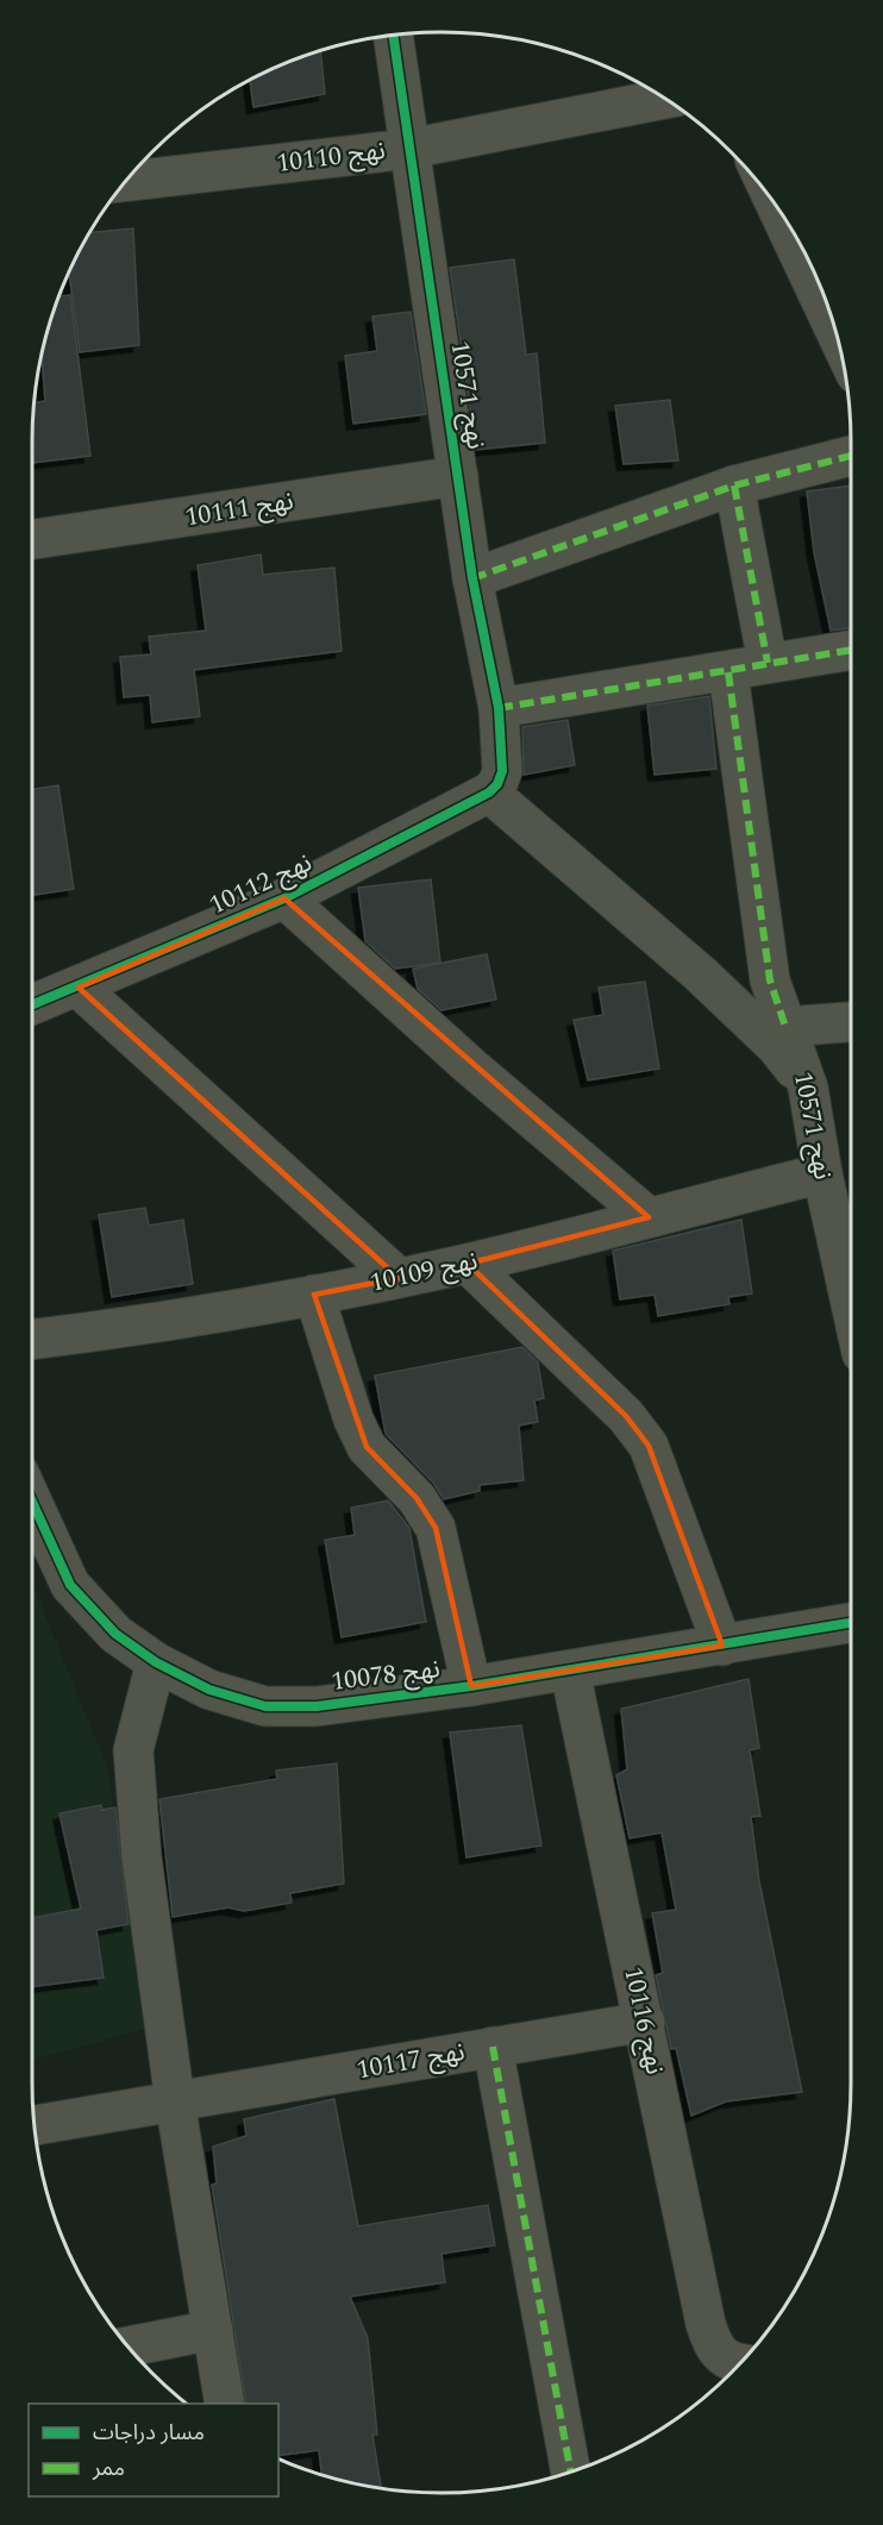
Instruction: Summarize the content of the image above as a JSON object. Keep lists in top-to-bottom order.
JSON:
{
  "streets": {
    "street": [
      "نهج 10110",
      "نهج 10571",
      "نهج 10111",
      "نهج 10112",
      "نهج 10109",
      "نهج 10078",
      "نهج 10116",
      "نهج 10117"
    ]
  },
  "crossings": [
    ["نهج 10110", "نهج 10571"],
    ["نهج 10571", "نهج 10111"],
    ["نهج 10571", "نهج 10112"],
    ["نهج 10571", "نهج 10109"],
    ["نهج 10078", "نهج 10116"],
    ["نهج 10116", "نهج 10117"]
  ],
  "legend": ["مسار دراجات", "ممر"]
}
